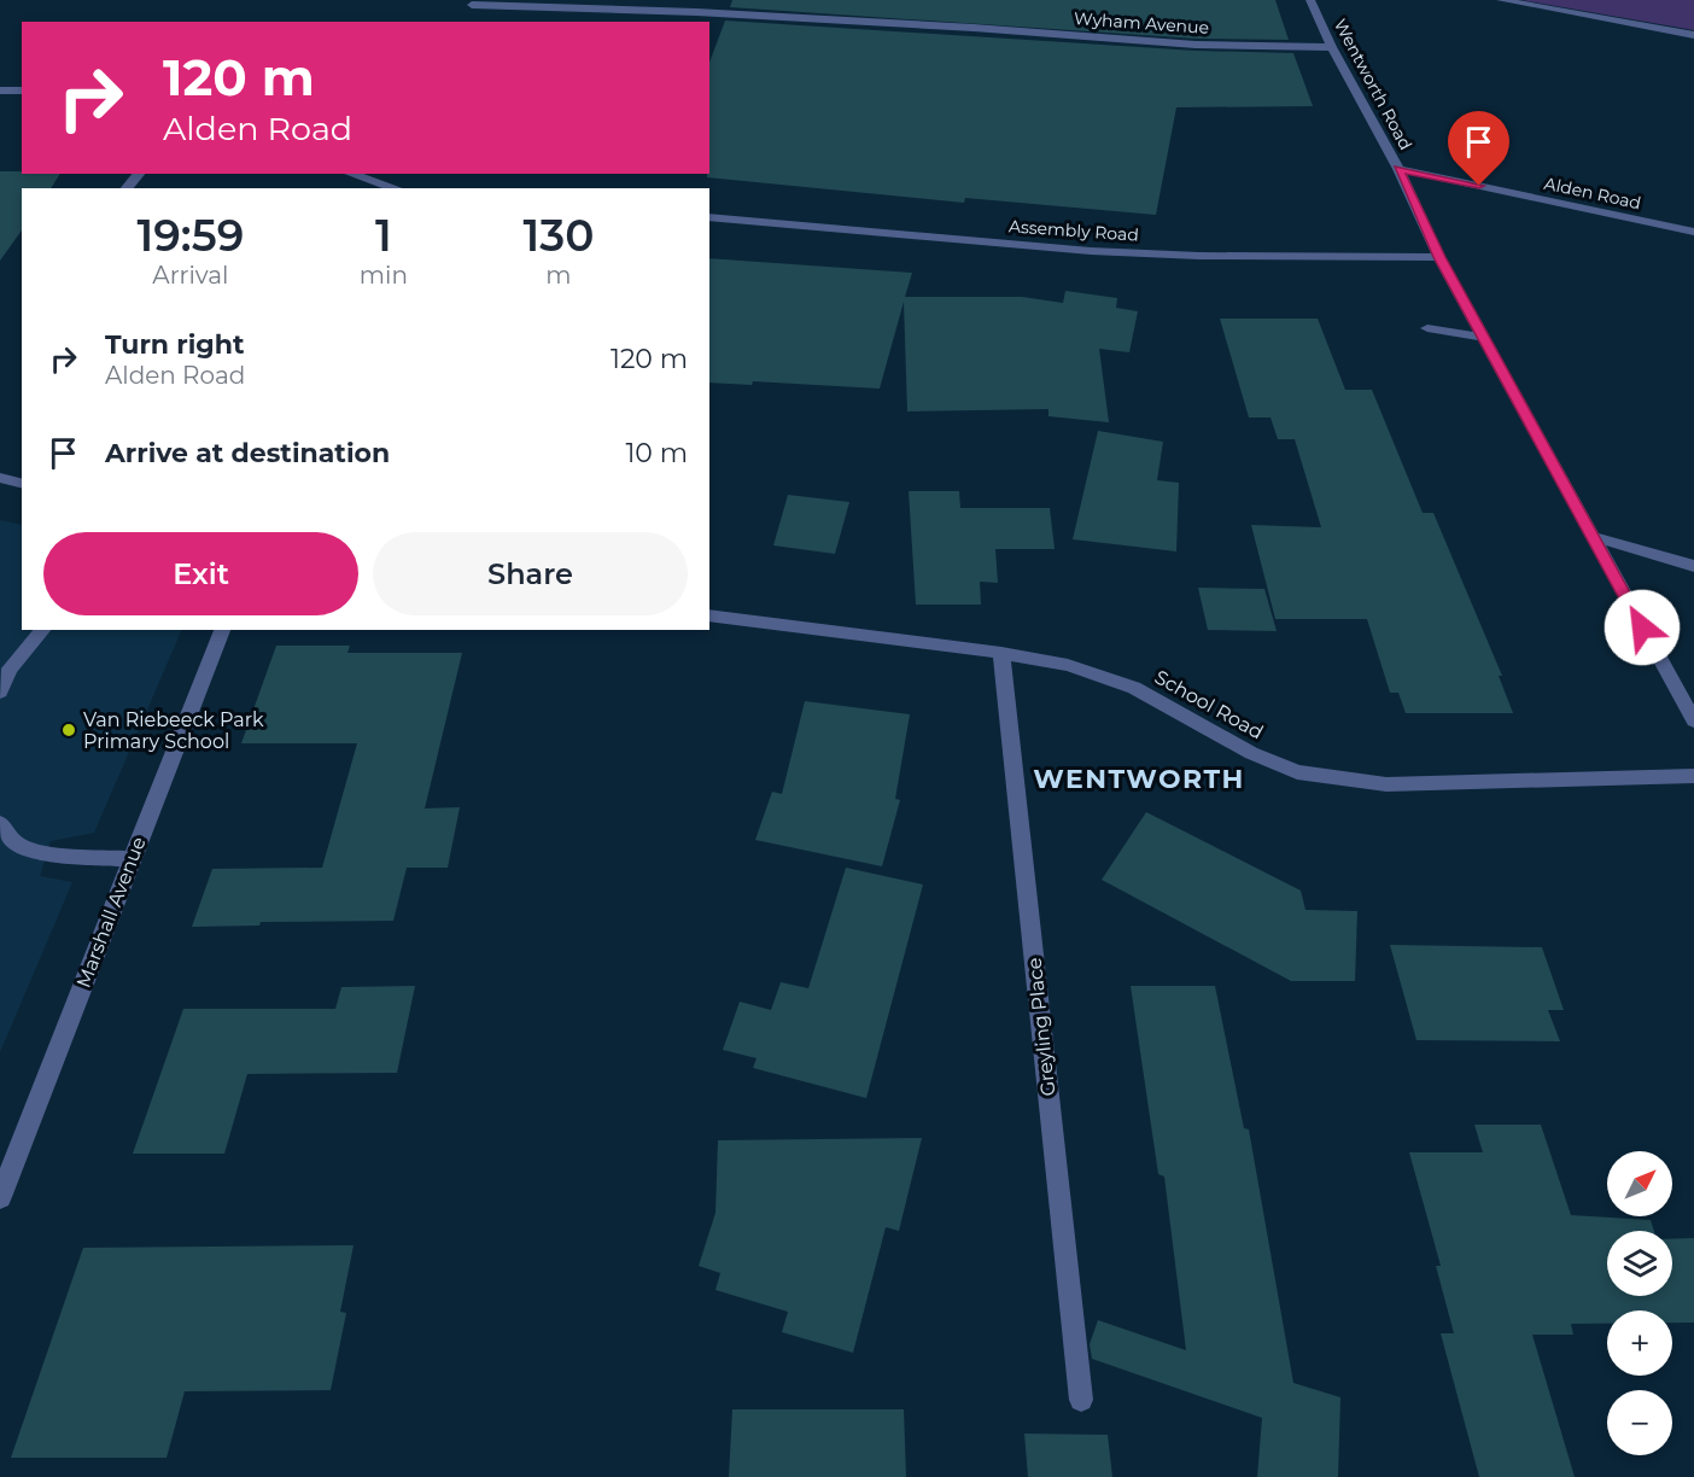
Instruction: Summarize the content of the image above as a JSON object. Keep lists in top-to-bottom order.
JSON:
{
  "streets": {
    "street": [
      "Wyham Avenue",
      "Wentworth Road",
      "Alden Road",
      "Assembly Road",
      "School Road",
      "Marshall Avenue",
      "Greyling Place"
    ]
  },
  "crossings": [
    ["Wyham Avenue", "Wentworth Road"],
    ["Wentworth Road", "Alden Road"],
    ["Wentworth Road", "Assembly Road"],
    ["School Road", "Greyling Place"]
  ],
  "districts": ["WENTWORTH"],
  "places": ["Van Riebeeck Park Primary School"],
  "north": "top right",
  "page": {
    "turn": ["120 m", "Alden Road"],
    "eta": [
      "19:59",
      "Arrival",
      "1",
      "min",
      "130",
      "m"
    ],
    "list": [
      {
        "name": "Turn right",
        "note": "Alden Road",
        "value": "120 m"
      },
      {
        "name": "Arrive at destination",
        "value": "10 m"
      }
    ],
    "buttons": ["Exit", "Share"],
    "map_buttons": ["+", "−"]
  }
}
